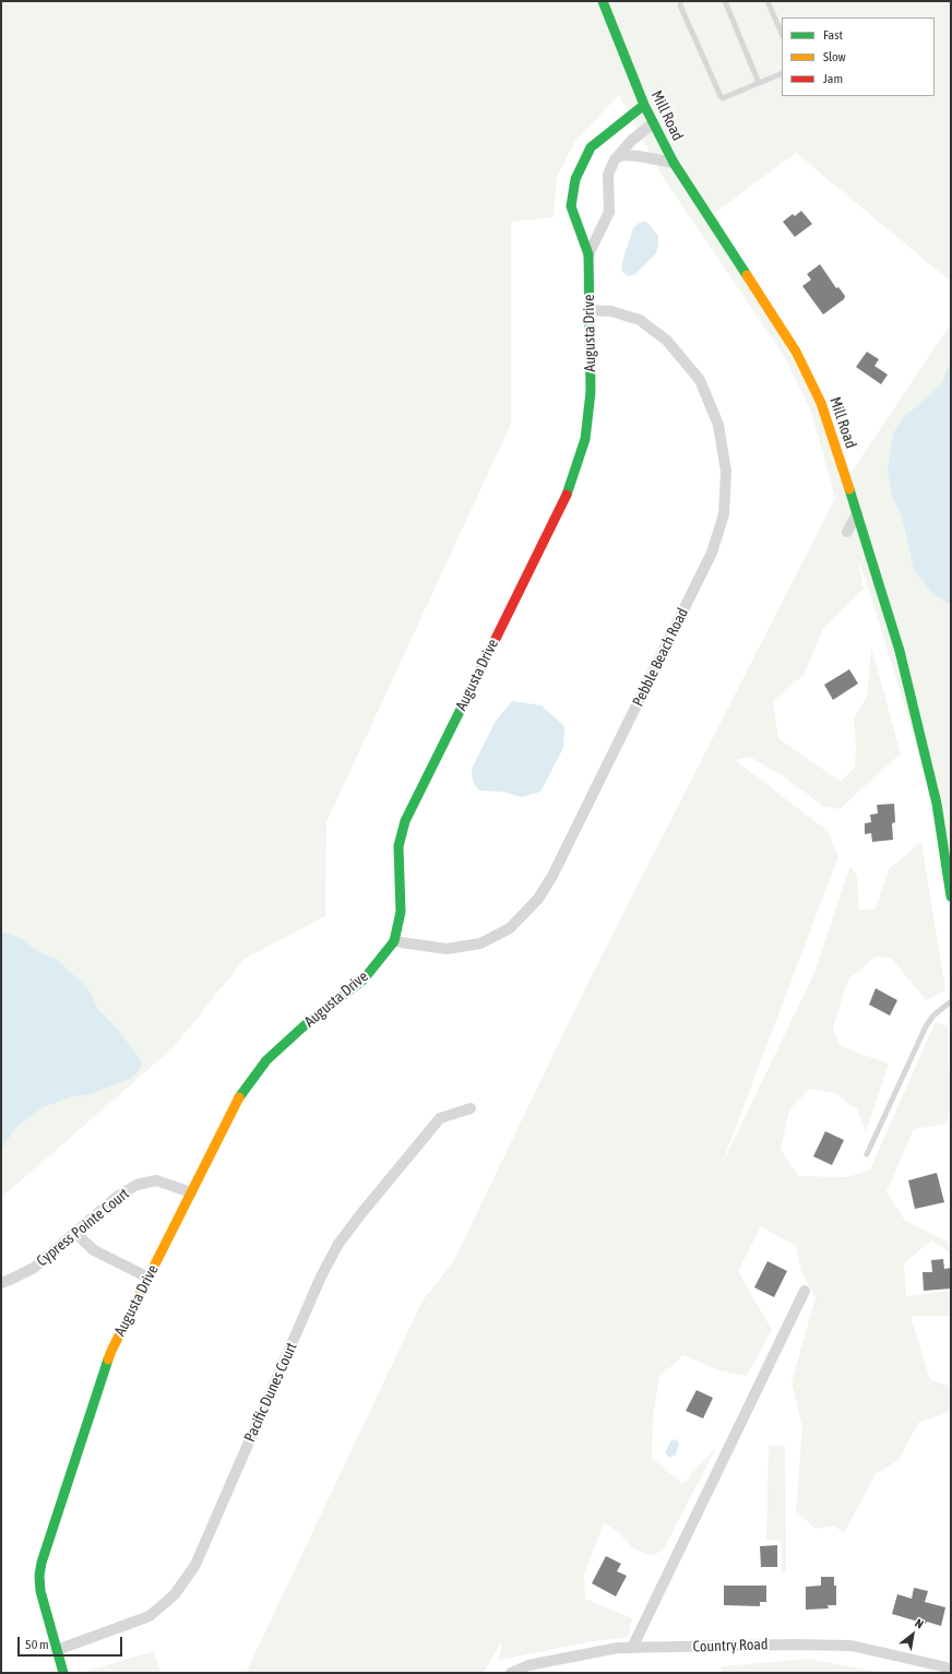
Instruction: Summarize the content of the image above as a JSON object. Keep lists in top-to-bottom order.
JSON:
{
  "streets": {
    "street": [
      "Mill Road",
      "Augusta Drive",
      "Pebble Beach Road",
      "Cypress Pointe Court",
      "Pacific Dunes Court",
      "Country Road"
    ]
  },
  "crossings": [
    ["Mill Road", "Augusta Drive"],
    ["Augusta Drive", "Pebble Beach Road"],
    ["Augusta Drive", "Cypress Pointe Court"],
    ["Augusta Drive", "Pacific Dunes Court"]
  ],
  "legend": ["Fast", "Slow", "Jam"],
  "scale_bar": "50 m",
  "north": "top right"
}
